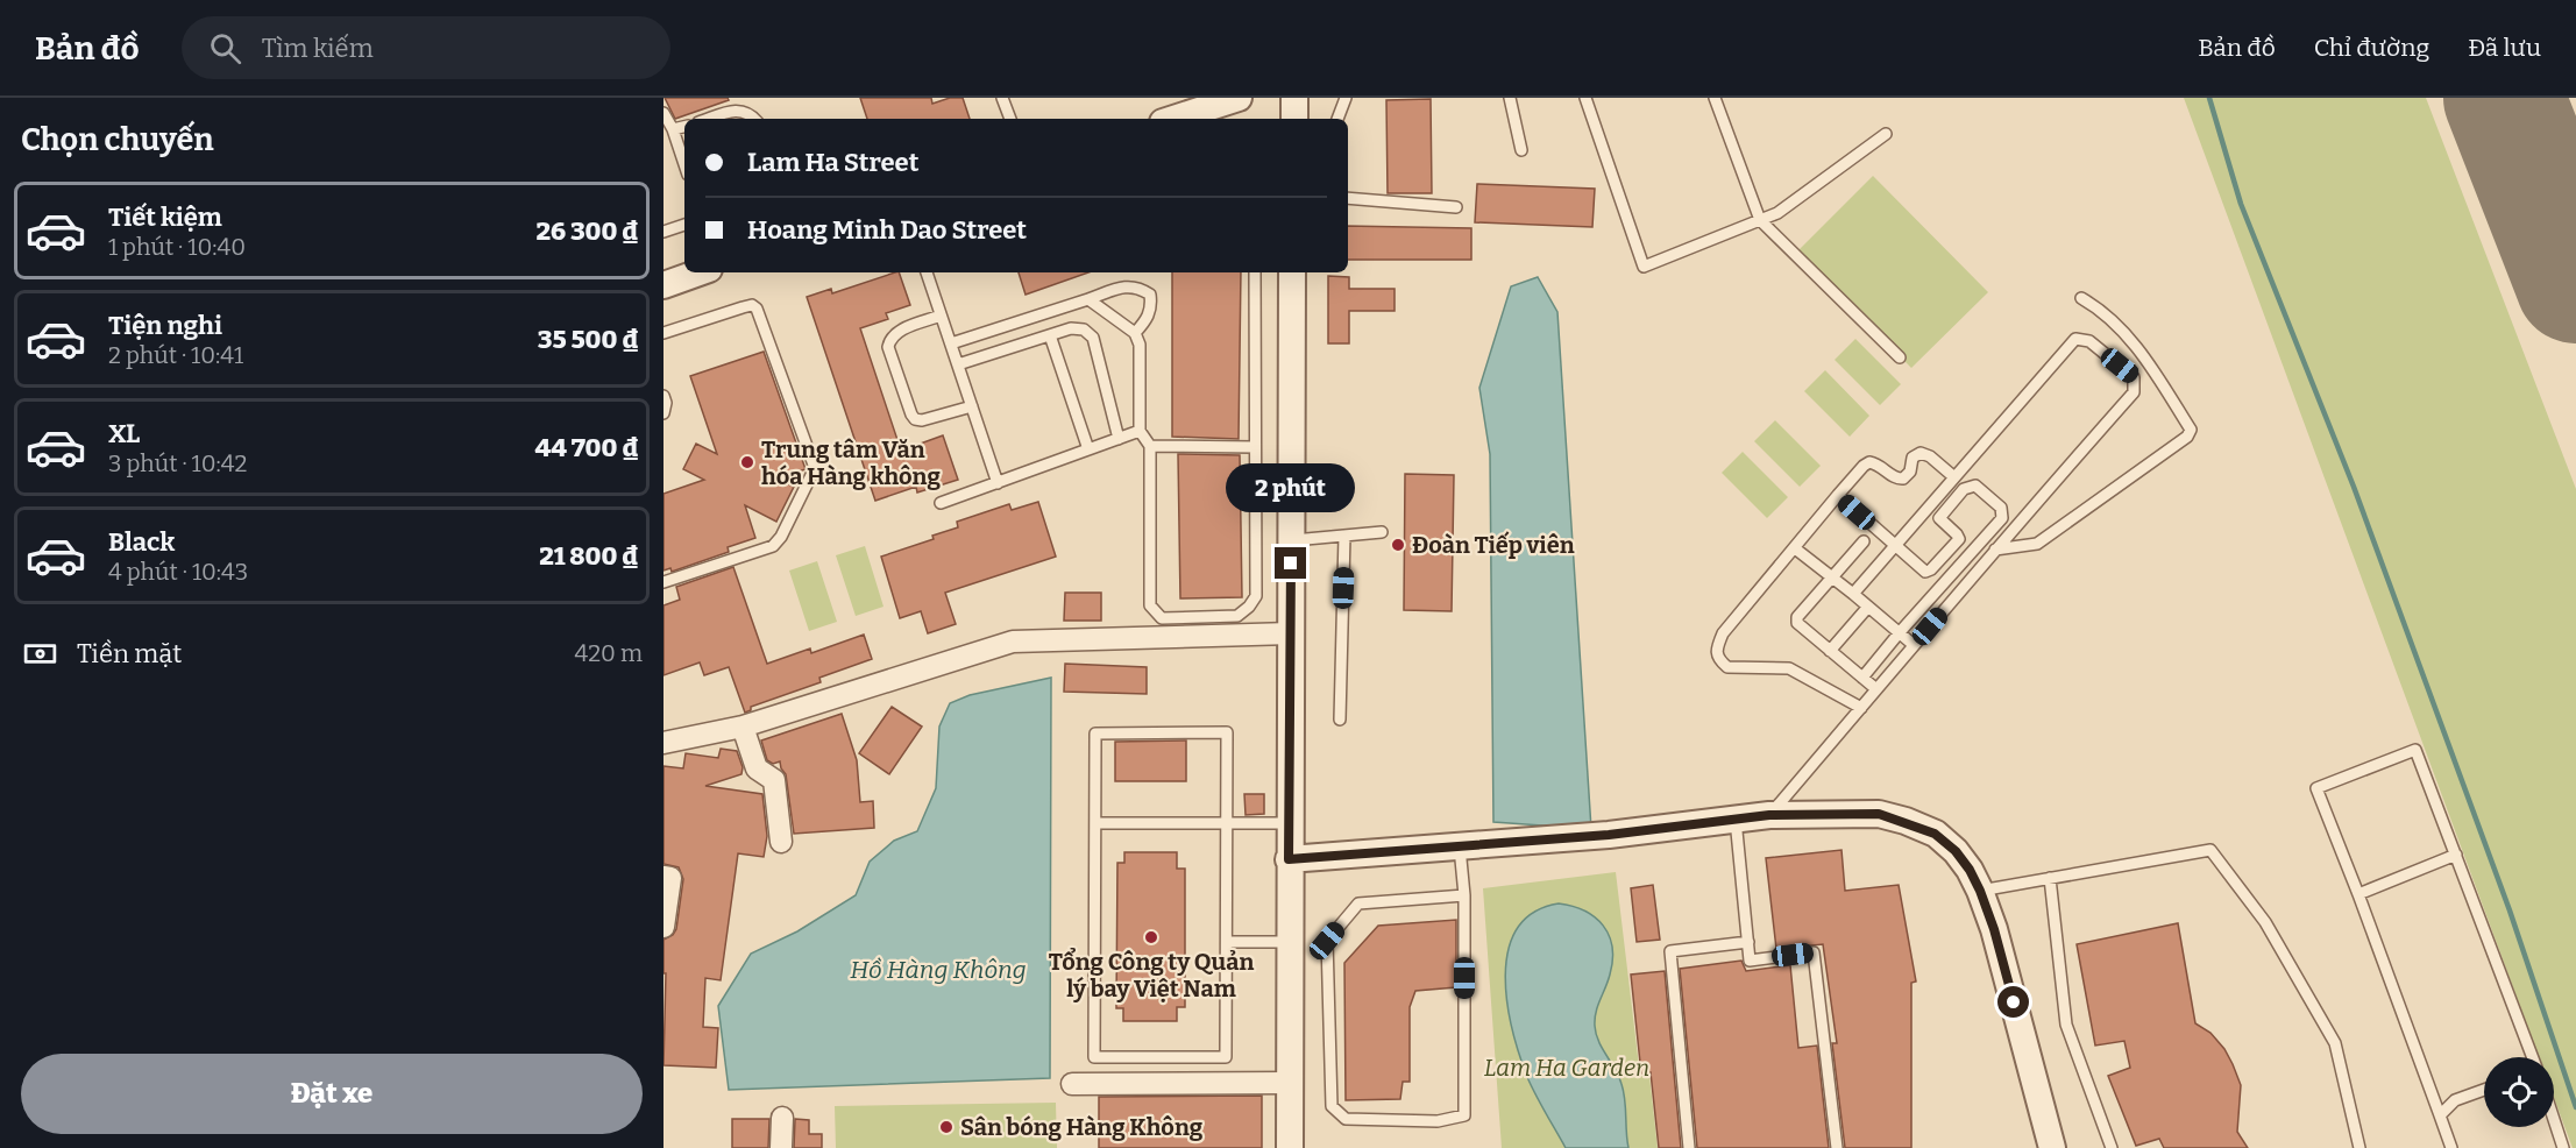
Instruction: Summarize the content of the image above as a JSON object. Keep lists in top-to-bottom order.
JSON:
{
  "water": ["Hồ Hàng Không"],
  "parks": ["Lam Ha Garden"],
  "places": [
    "Trung tâm Văn hóa Hàng không",
    "Đoàn Tiếp viên",
    "Tổng Công ty Quản lý bay Việt Nam",
    "Sân bóng Hàng Không"
  ],
  "page": {
    "header": "Bản đồ",
    "search": "Tìm kiếm",
    "nav": ["Bản đồ", "Chỉ đường", "Đã lưu"],
    "heading": "Chọn chuyến",
    "banner": ["Lam Ha Street", "Hoang Minh Dao Street"],
    "list": [
      {
        "name": "Tiết kiệm",
        "note": "1 phút · 10:40",
        "value": "26 300 ₫"
      },
      {
        "name": "Tiện nghi",
        "note": "2 phút · 10:41",
        "value": "35 500 ₫"
      },
      {
        "name": "XL",
        "note": "3 phút · 10:42",
        "value": "44 700 ₫"
      },
      {
        "name": "Black",
        "note": "4 phút · 10:43",
        "value": "21 800 ₫"
      }
    ],
    "bubble": "2 phút",
    "pay": ["Tiền mặt", "420 m"],
    "buttons": "Đặt xe"
  }
}
